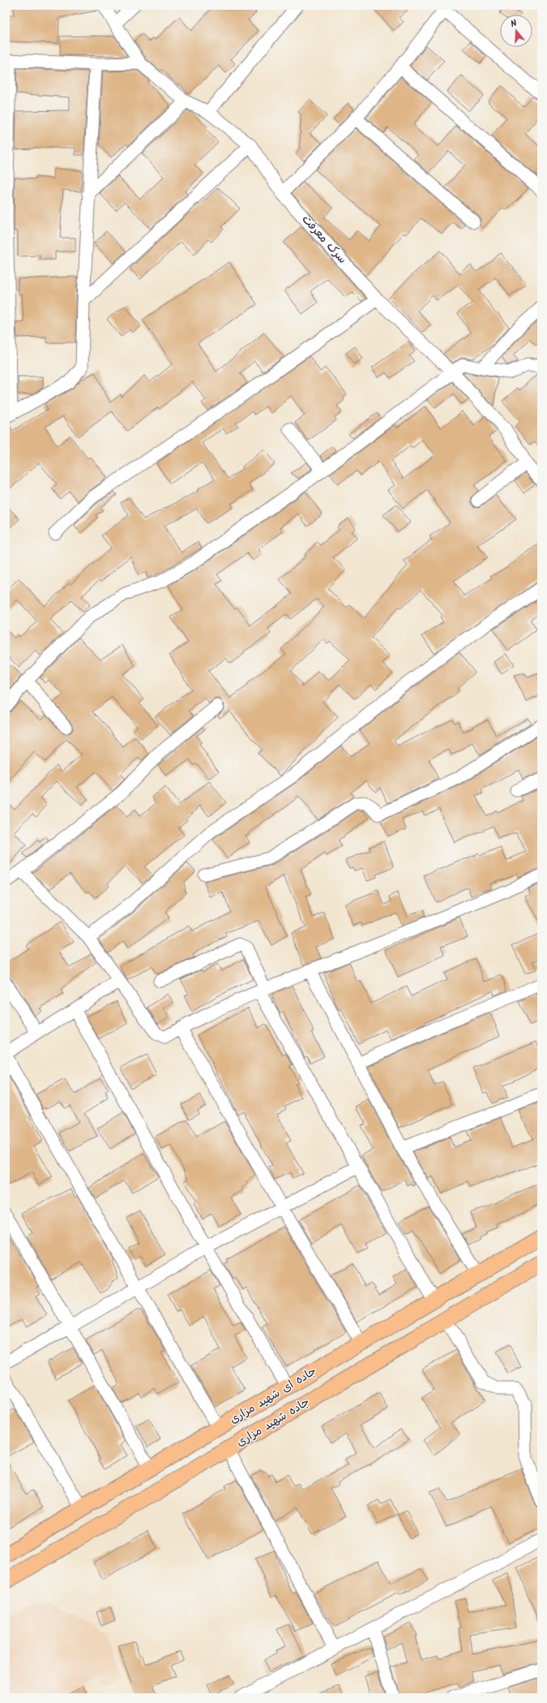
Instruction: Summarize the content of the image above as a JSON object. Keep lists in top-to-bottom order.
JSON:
{
  "streets": {
    "main road": ["جاده ای شهید مزاری", "جاده شهید مزاری"],
    "street": ["سرک معرفت"]
  },
  "north": "top"
}
